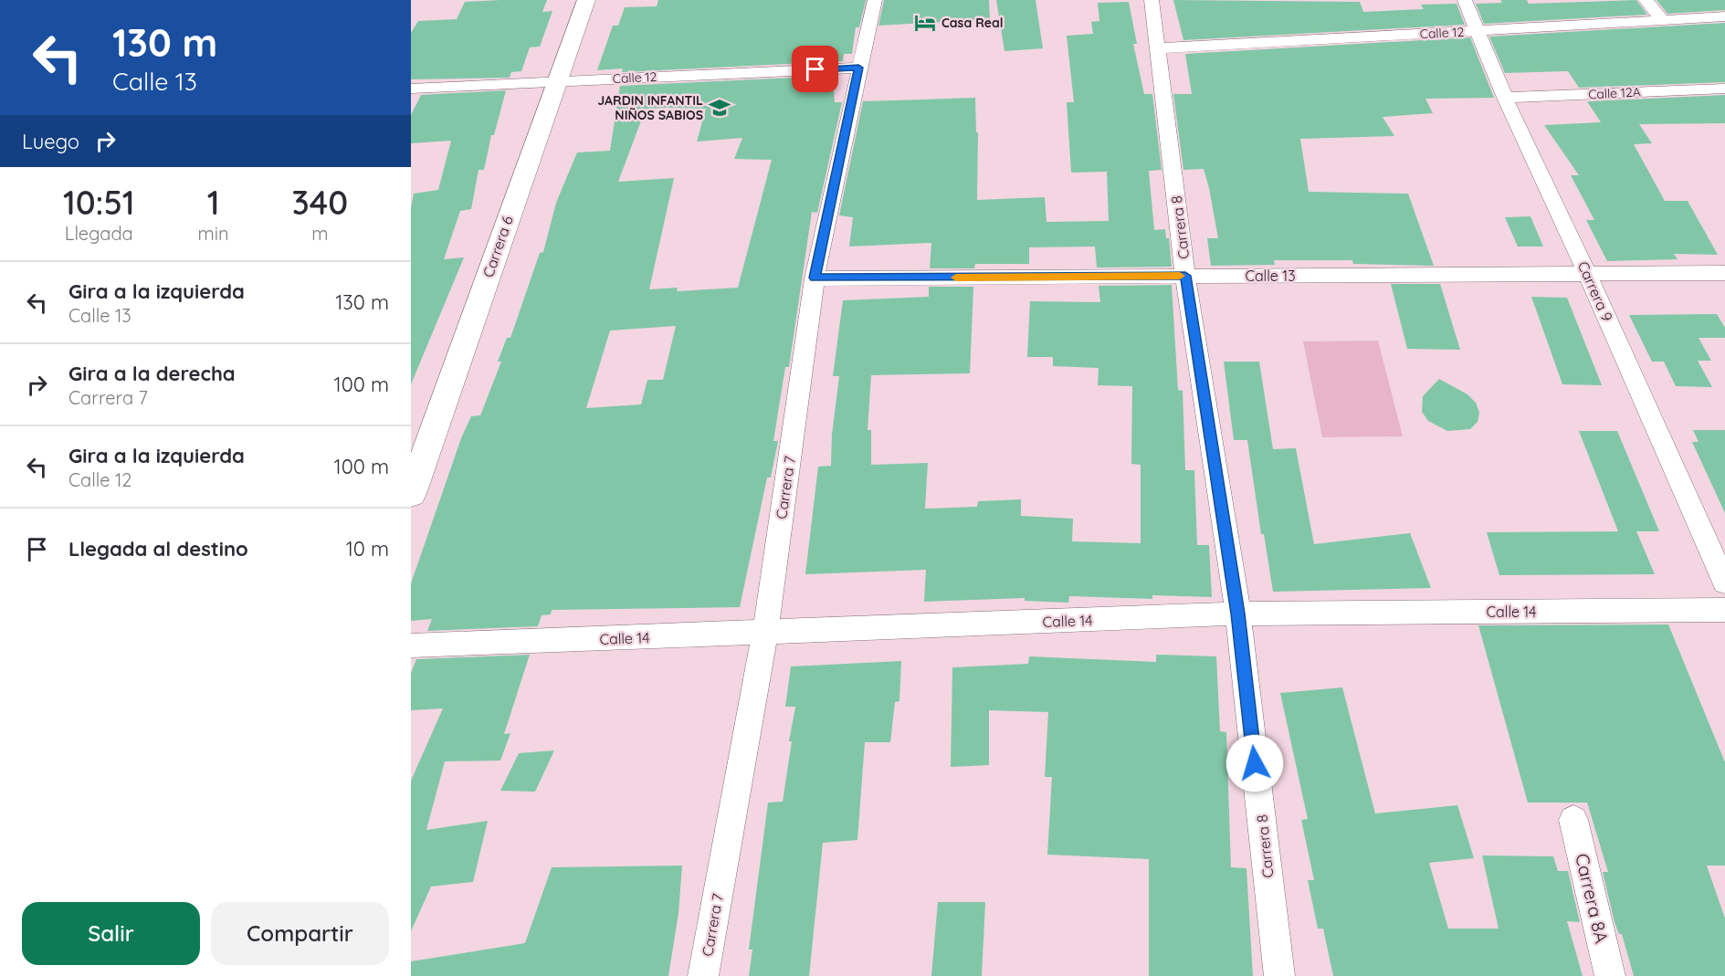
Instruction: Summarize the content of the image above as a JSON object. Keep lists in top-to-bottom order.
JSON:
{
  "streets": {
    "main road": ["Carrera 6"],
    "street": [
      "Calle 12",
      "Calle 12A",
      "Carrera 8",
      "Calle 13",
      "Carrera 9",
      "Carrera 7",
      "Calle 14",
      "Carrera 8A"
    ]
  },
  "crossings": [
    ["Calle 12", "Carrera 8"],
    ["Calle 12", "Carrera 6"],
    ["Calle 12", "Carrera 9"],
    ["Calle 12", "Carrera 7"],
    ["Calle 12A", "Carrera 9"],
    ["Carrera 8", "Calle 13"],
    ["Carrera 8", "Calle 14"],
    ["Calle 13", "Carrera 9"],
    ["Calle 13", "Carrera 7"],
    ["Carrera 7", "Calle 14"]
  ],
  "places": {
    "hotel": ["Casa Real"],
    "school or university": ["JARDIN INFANTIL NIÑOS SABIOS"]
  },
  "page": {
    "turn": ["130 m", "Calle 13"],
    "then": "Luego",
    "eta": [
      "10:51",
      "Llegada",
      "1",
      "min",
      "340",
      "m"
    ],
    "list": [
      {
        "name": "Gira a la izquierda",
        "note": "Calle 13",
        "value": "130 m"
      },
      {
        "name": "Gira a la derecha",
        "note": "Carrera 7",
        "value": "100 m"
      },
      {
        "name": "Gira a la izquierda",
        "note": "Calle 12",
        "value": "100 m"
      },
      {
        "name": "Llegada al destino",
        "value": "10 m"
      }
    ],
    "buttons": ["Salir", "Compartir"]
  }
}
